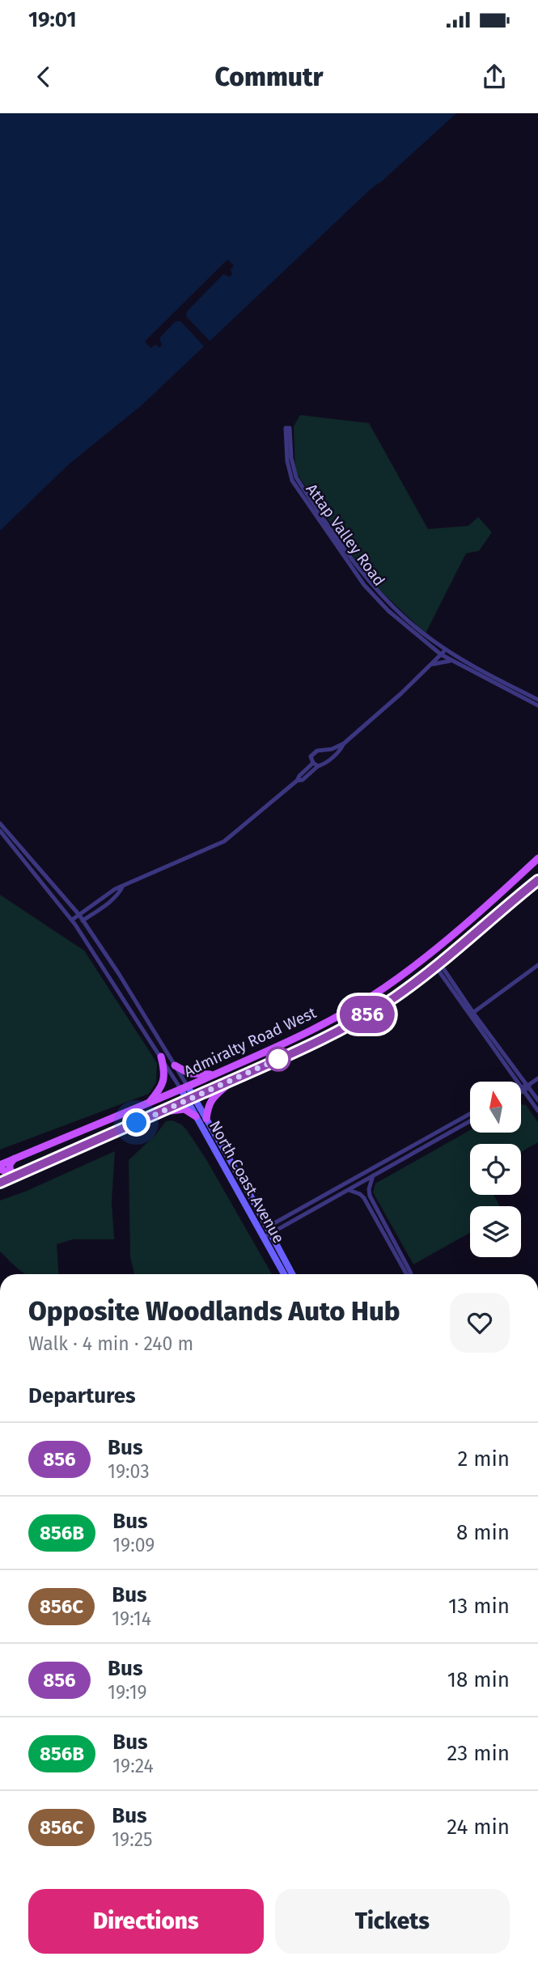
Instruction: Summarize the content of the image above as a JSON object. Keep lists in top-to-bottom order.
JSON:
{
  "streets": {
    "main road": ["Admiralty Road West", "North Coast Avenue"],
    "street": ["Attap Valley Road"]
  },
  "crossings": [
    ["Admiralty Road West", "North Coast Avenue"]
  ],
  "lines": ["bus line 856"],
  "north": "top",
  "page": {
    "status": "19:01",
    "header": "Commutr",
    "on_map": "856",
    "heading": [
      ["Opposite Woodlands Auto Hub", "Walk · 4 min · 240 m"],
      "Departures"
    ],
    "list": [
      {
        "mark": "856",
        "name": "Bus",
        "note": "19:03",
        "value": "2 min"
      },
      {
        "mark": "856B",
        "name": "Bus",
        "note": "19:09",
        "value": "8 min"
      },
      {
        "mark": "856C",
        "name": "Bus",
        "note": "19:14",
        "value": "13 min"
      },
      {
        "mark": "856",
        "name": "Bus",
        "note": "19:19",
        "value": "18 min"
      },
      {
        "mark": "856B",
        "name": "Bus",
        "note": "19:24",
        "value": "23 min"
      },
      {
        "mark": "856C",
        "name": "Bus",
        "note": "19:25",
        "value": "24 min"
      }
    ],
    "buttons": ["Directions", "Tickets"]
  }
}
